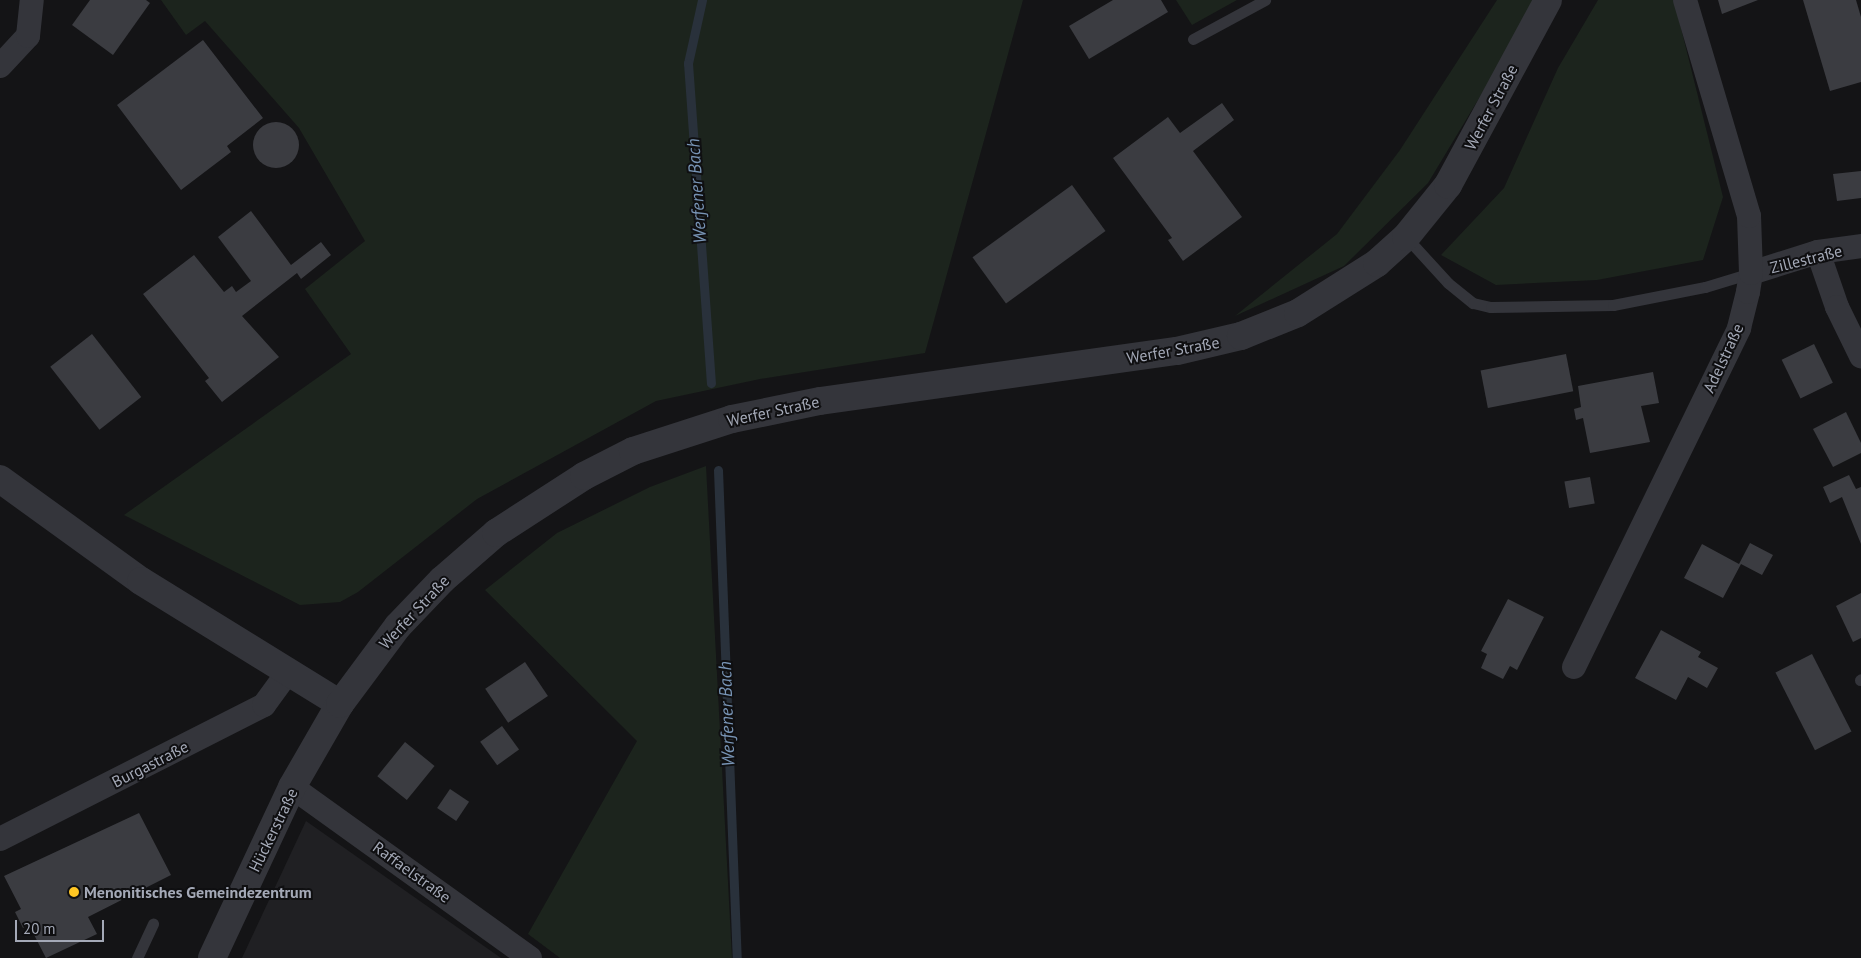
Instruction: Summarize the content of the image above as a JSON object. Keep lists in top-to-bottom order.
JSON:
{
  "streets": {
    "street": [
      "Werfer Straße",
      "Zillestraße",
      "Adelstraße",
      "Burgastraße",
      "Hückerstraße",
      "Raffaelstraße"
    ]
  },
  "crossings": [
    ["Werfer Straße", "Hückerstraße"],
    ["Zillestraße", "Adelstraße"],
    ["Hückerstraße", "Raffaelstraße"]
  ],
  "water": ["Werfener Bach"],
  "places": ["Menonitisches Gemeindezentrum"],
  "scale_bar": "20 m"
}
